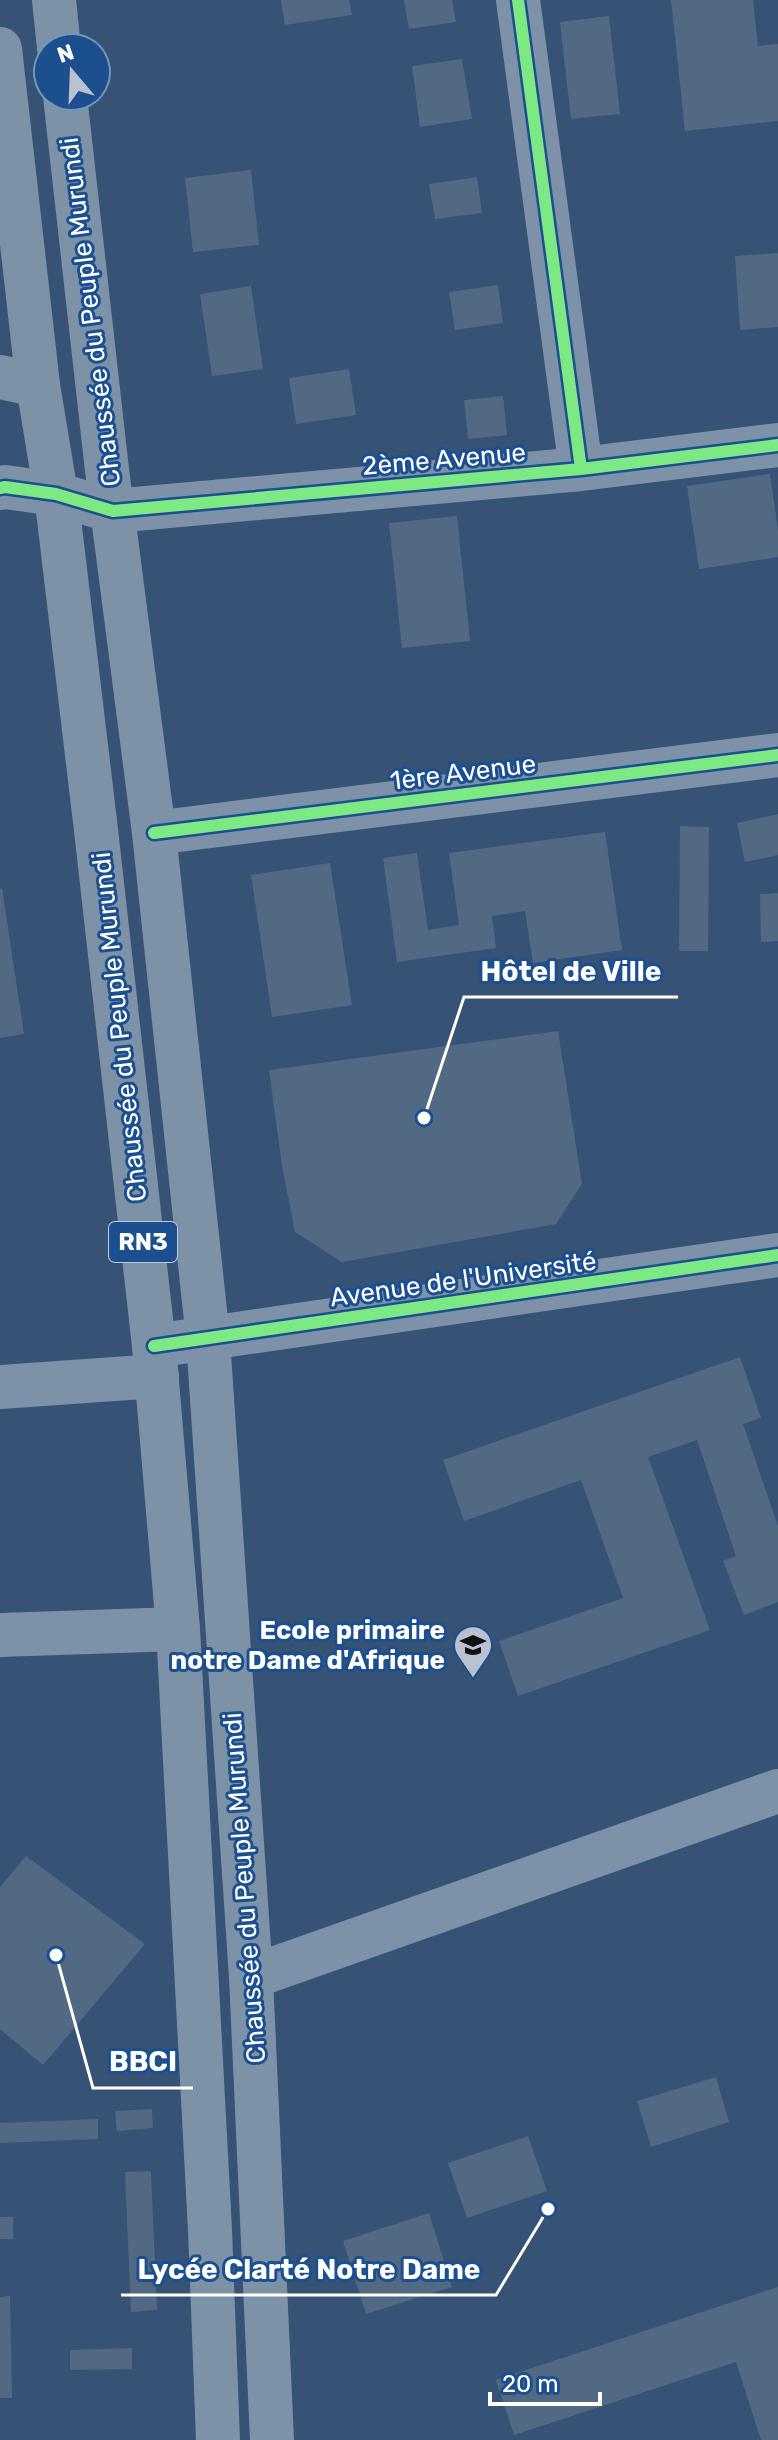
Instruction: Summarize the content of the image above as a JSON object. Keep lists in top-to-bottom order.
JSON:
{
  "streets": {
    "highway": ["Chaussée du Peuple Murundi", "RN3"],
    "street": ["2ème Avenue", "1ère Avenue", "Avenue de l'Université"]
  },
  "crossings": [
    ["Chaussée du Peuple Murundi", "2ème Avenue"],
    ["Chaussée du Peuple Murundi", "1ère Avenue"],
    ["Chaussée du Peuple Murundi", "Avenue de l'Université"]
  ],
  "places": {
    "other": ["Hôtel de Ville", "BBCI", "Lycée Clarté Notre Dame"],
    "school or university": ["Ecole primaire notre Dame d'Afrique"]
  },
  "scale_bar": "20 m",
  "north": "top"
}
